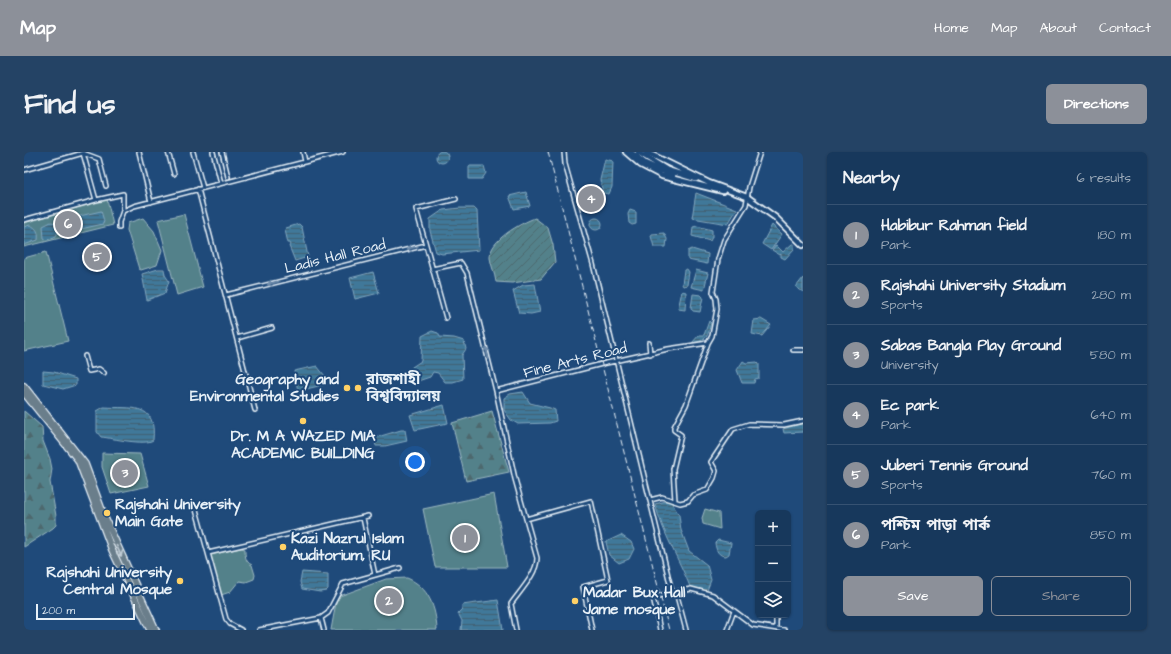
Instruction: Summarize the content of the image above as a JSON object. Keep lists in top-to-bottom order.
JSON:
{
  "streets": {
    "street": ["Ladis Hall Road", "Fine Arts Road"]
  },
  "one_way": ["Ladis Hall Road"],
  "places": [
    "Geography and Environmental Studies",
    "রাজশাহী বিশ্ববিদ্যালয়",
    "Dr. M A WAZED MIA ACADEMIC BUILDING",
    "Rajshahi University Main Gate",
    "Kazi Nazrul Islam Auditorium, RU",
    "Rajshahi University Central Mosque",
    "Madar Bux Hall Jame mosque"
  ],
  "scale_bar": "200 m",
  "page": {
    "header": "Map",
    "nav": [
      "Home",
      "Map",
      "About",
      "Contact"
    ],
    "buttons": [
      "Directions",
      ["Save", "Share"]
    ],
    "title": "Find us",
    "heading": ["Nearby", "6 results"],
    "pins": [
      "4",
      "6",
      "5",
      "3",
      "1",
      "2"
    ],
    "list": [
      {
        "mark": "1",
        "name": "Habibur Rahman field",
        "note": "Park",
        "value": "180 m"
      },
      {
        "mark": "2",
        "name": "Rajshahi University Stadium",
        "note": "Sports",
        "value": "280 m"
      },
      {
        "mark": "3",
        "name": "Sabas Bangla Play Ground",
        "note": "University",
        "value": "580 m"
      },
      {
        "mark": "4",
        "name": "Ec park",
        "note": "Park",
        "value": "640 m"
      },
      {
        "mark": "5",
        "name": "Juberi Tennis Ground",
        "note": "Sports",
        "value": "760 m"
      },
      {
        "mark": "6",
        "name": "পশ্চিম পাড়া পার্ক",
        "note": "Park",
        "value": "850 m"
      }
    ],
    "map_buttons": ["+", "−"],
    "scale": "200 m"
  }
}
